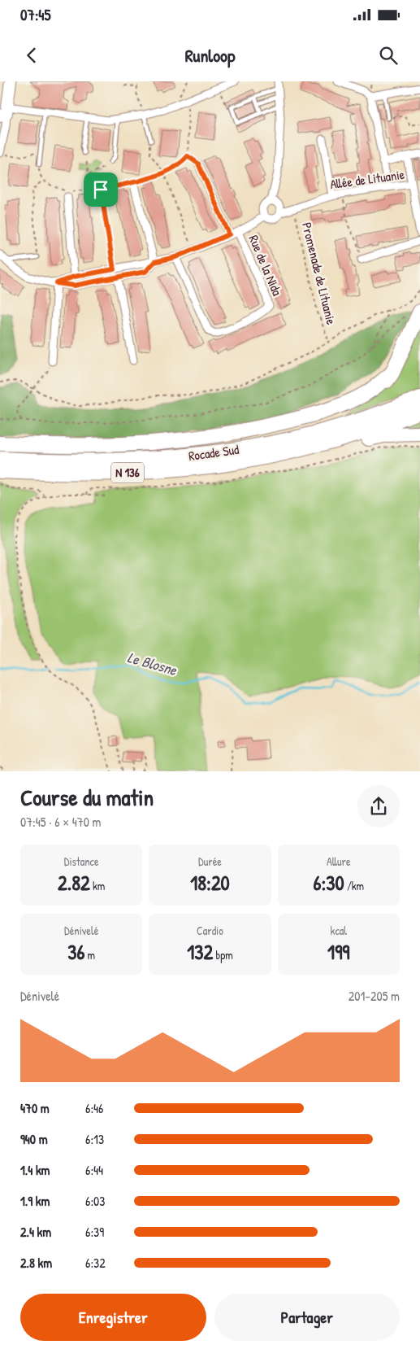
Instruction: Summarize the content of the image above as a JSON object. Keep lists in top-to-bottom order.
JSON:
{
  "streets": {
    "highway": ["Rocade Sud", "N 136"],
    "street": ["Allée de Lituanie", "Rue de la Nida"],
    "path": ["Promenade de Lituanie"]
  },
  "crossings": [
    ["Allée de Lituanie", "Promenade de Lituanie"]
  ],
  "water": ["Le Blosne"],
  "page": {
    "status": "07:45",
    "header": "Runloop",
    "heading": ["Course du matin", "07:45 · 6 × 470 m"],
    "stats": [
      ["Distance", "2.82 km"],
      ["Durée", "18:20"],
      ["Allure", "6:30 /km"],
      ["Dénivelé", "36 m"],
      ["Cardio", "132 bpm"],
      ["kcal", "199"]
    ],
    "chart": ["Dénivelé", "201–205 m"],
    "list": [
      {
        "name": "470 m",
        "note": "6:46"
      },
      {
        "name": "940 m",
        "note": "6:13"
      },
      {
        "name": "1.4 km",
        "note": "6:44"
      },
      {
        "name": "1.9 km",
        "note": "6:03"
      },
      {
        "name": "2.4 km",
        "note": "6:39"
      },
      {
        "name": "2.8 km",
        "note": "6:32"
      }
    ],
    "buttons": ["Enregistrer", "Partager"]
  }
}
